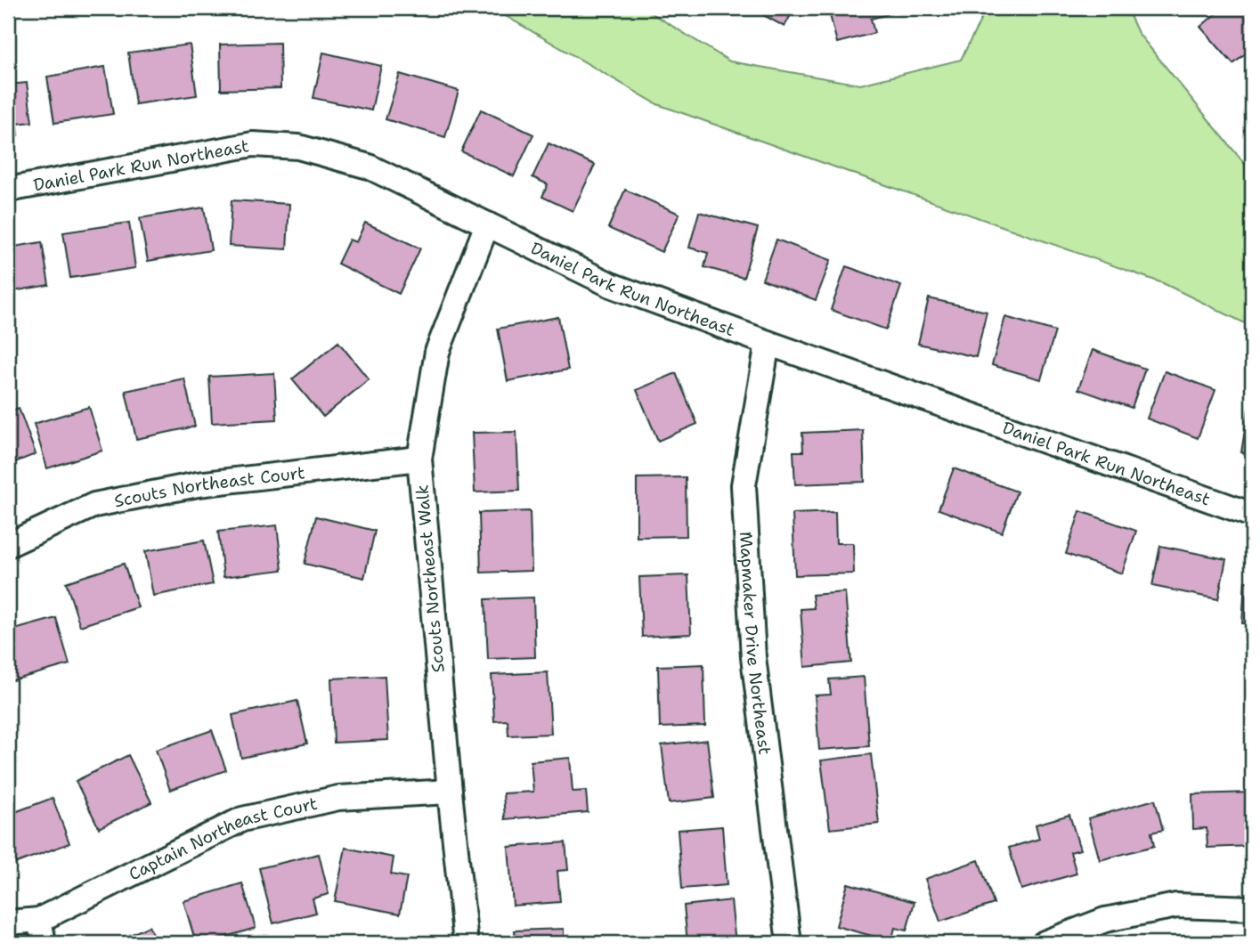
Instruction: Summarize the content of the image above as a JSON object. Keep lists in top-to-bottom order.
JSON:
{
  "streets": {
    "street": [
      "Daniel Park Run Northeast",
      "Scouts Northeast Court",
      "Scouts Northeast Walk",
      "Mapmaker Drive Northeast",
      "Captain Northeast Court"
    ]
  },
  "crossings": [
    ["Daniel Park Run Northeast", "Scouts Northeast Walk"],
    ["Daniel Park Run Northeast", "Mapmaker Drive Northeast"],
    ["Scouts Northeast Court", "Scouts Northeast Walk"],
    ["Scouts Northeast Walk", "Captain Northeast Court"]
  ]
}
